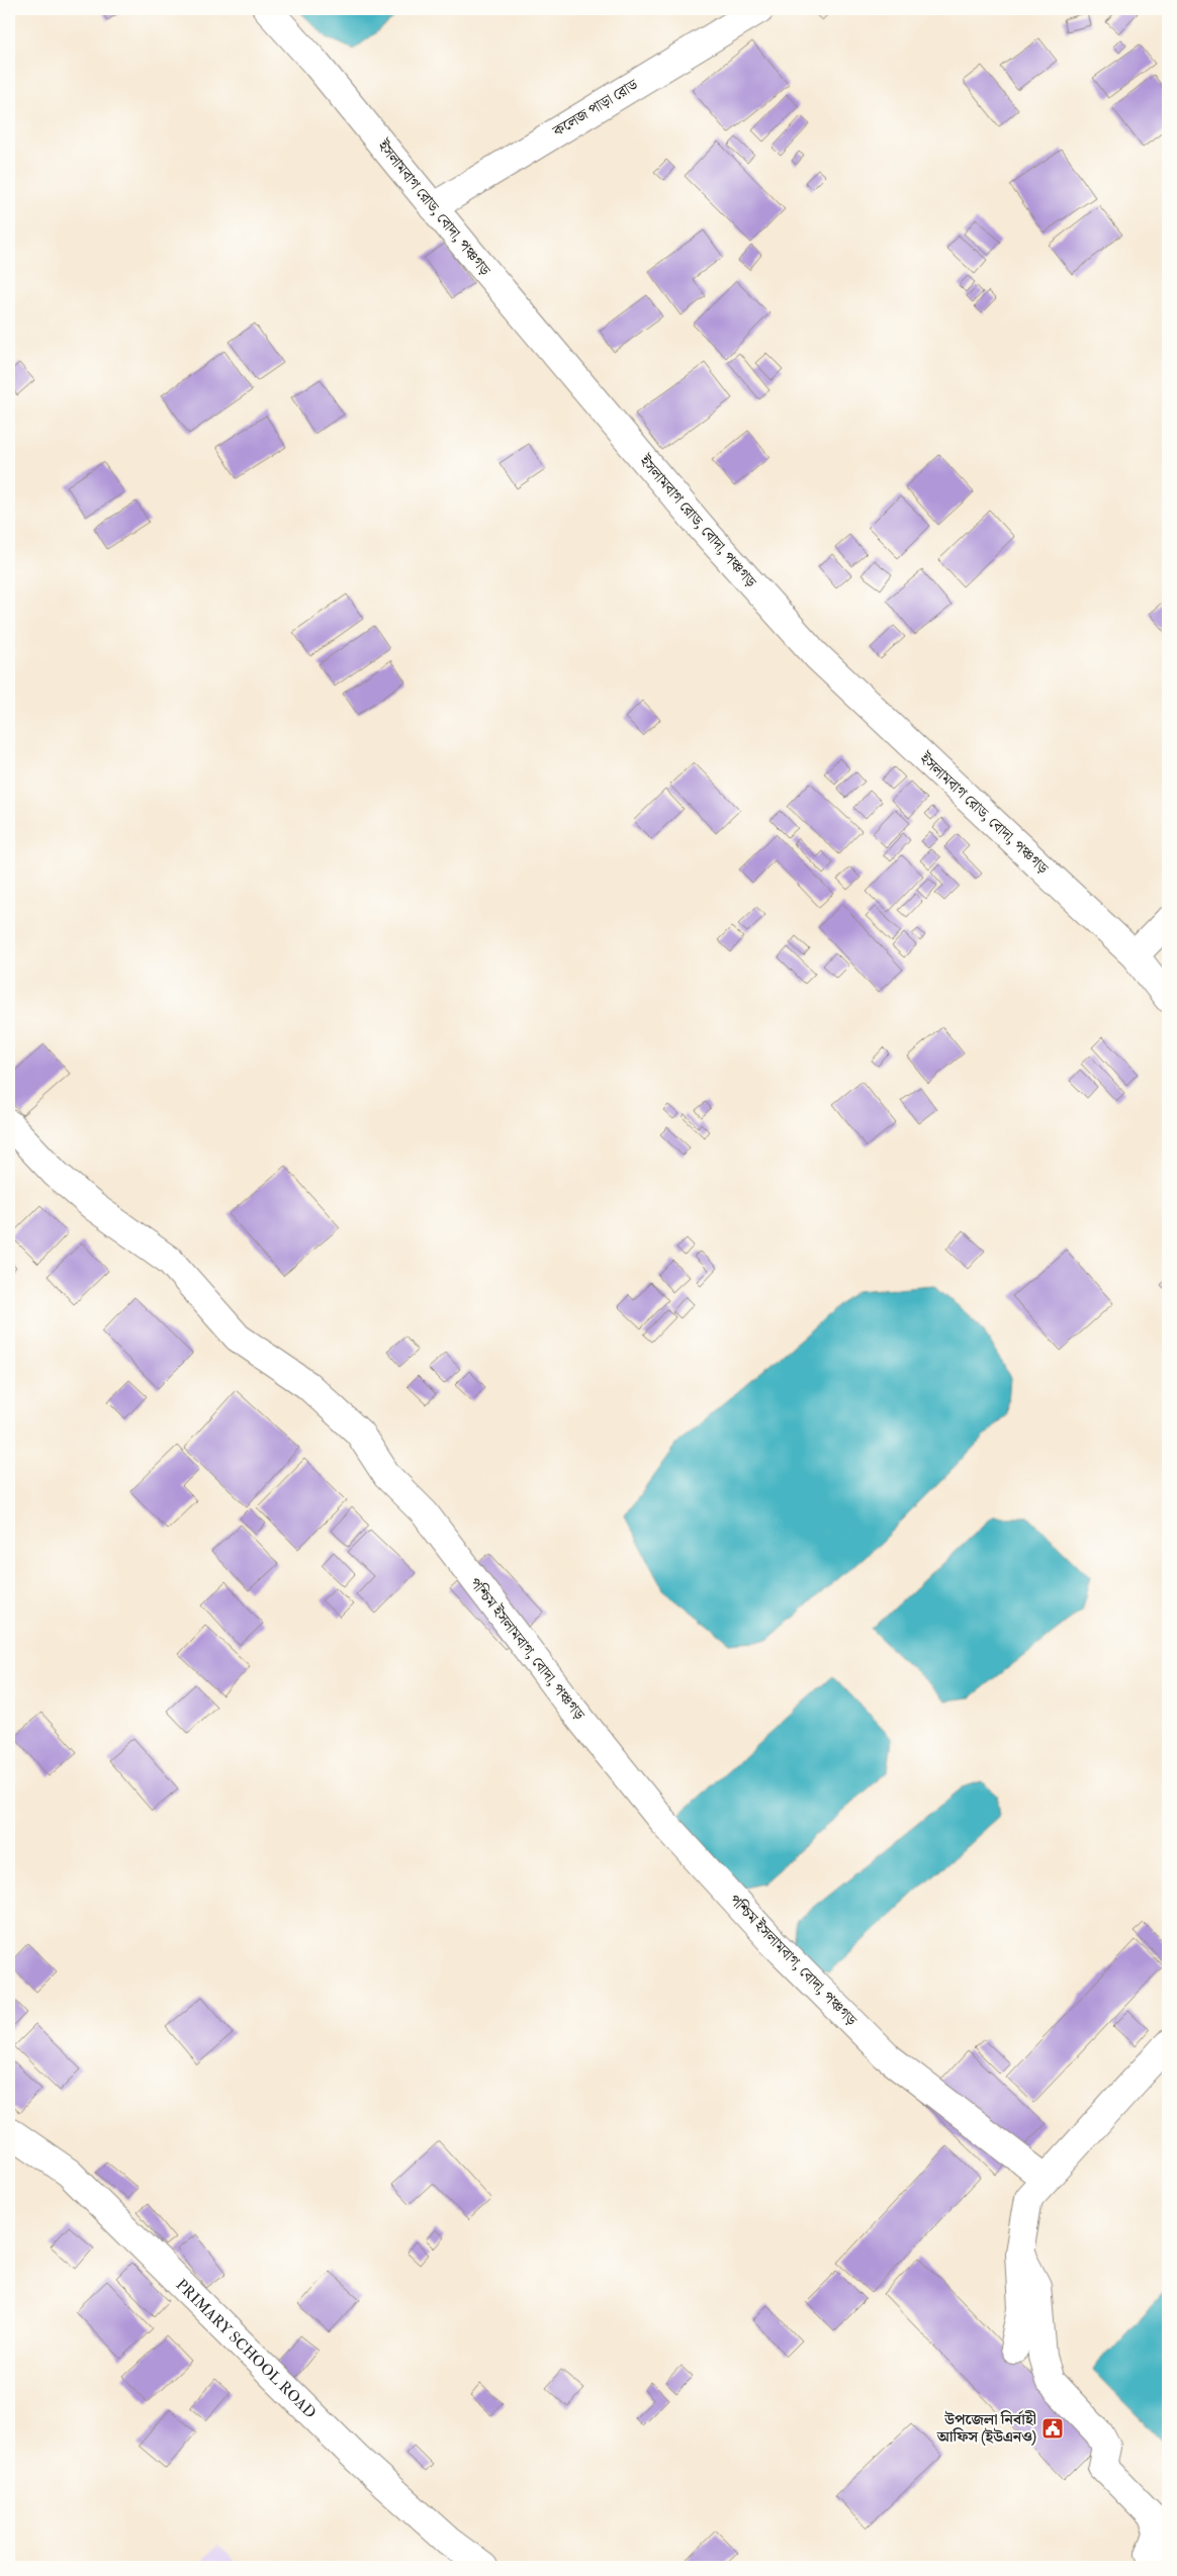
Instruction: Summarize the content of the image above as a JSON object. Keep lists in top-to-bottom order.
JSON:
{
  "streets": {
    "street": [
      "কলেজ পাড়া রোড",
      "ইসলামবাগ রোড, বোদা, পঞ্চগড়",
      "পশ্চিম ইসলামবাগ, বোদা, পঞ্চগড়",
      "PRIMARY SCHOOL ROAD"
    ]
  },
  "crossings": [
    ["কলেজ পাড়া রোড", "ইসলামবাগ রোড, বোদা, পঞ্চগড়"]
  ],
  "places": {
    "public building": ["উপজেলা নির্বাহী আফিস (ইউএনও)"]
  }
}
